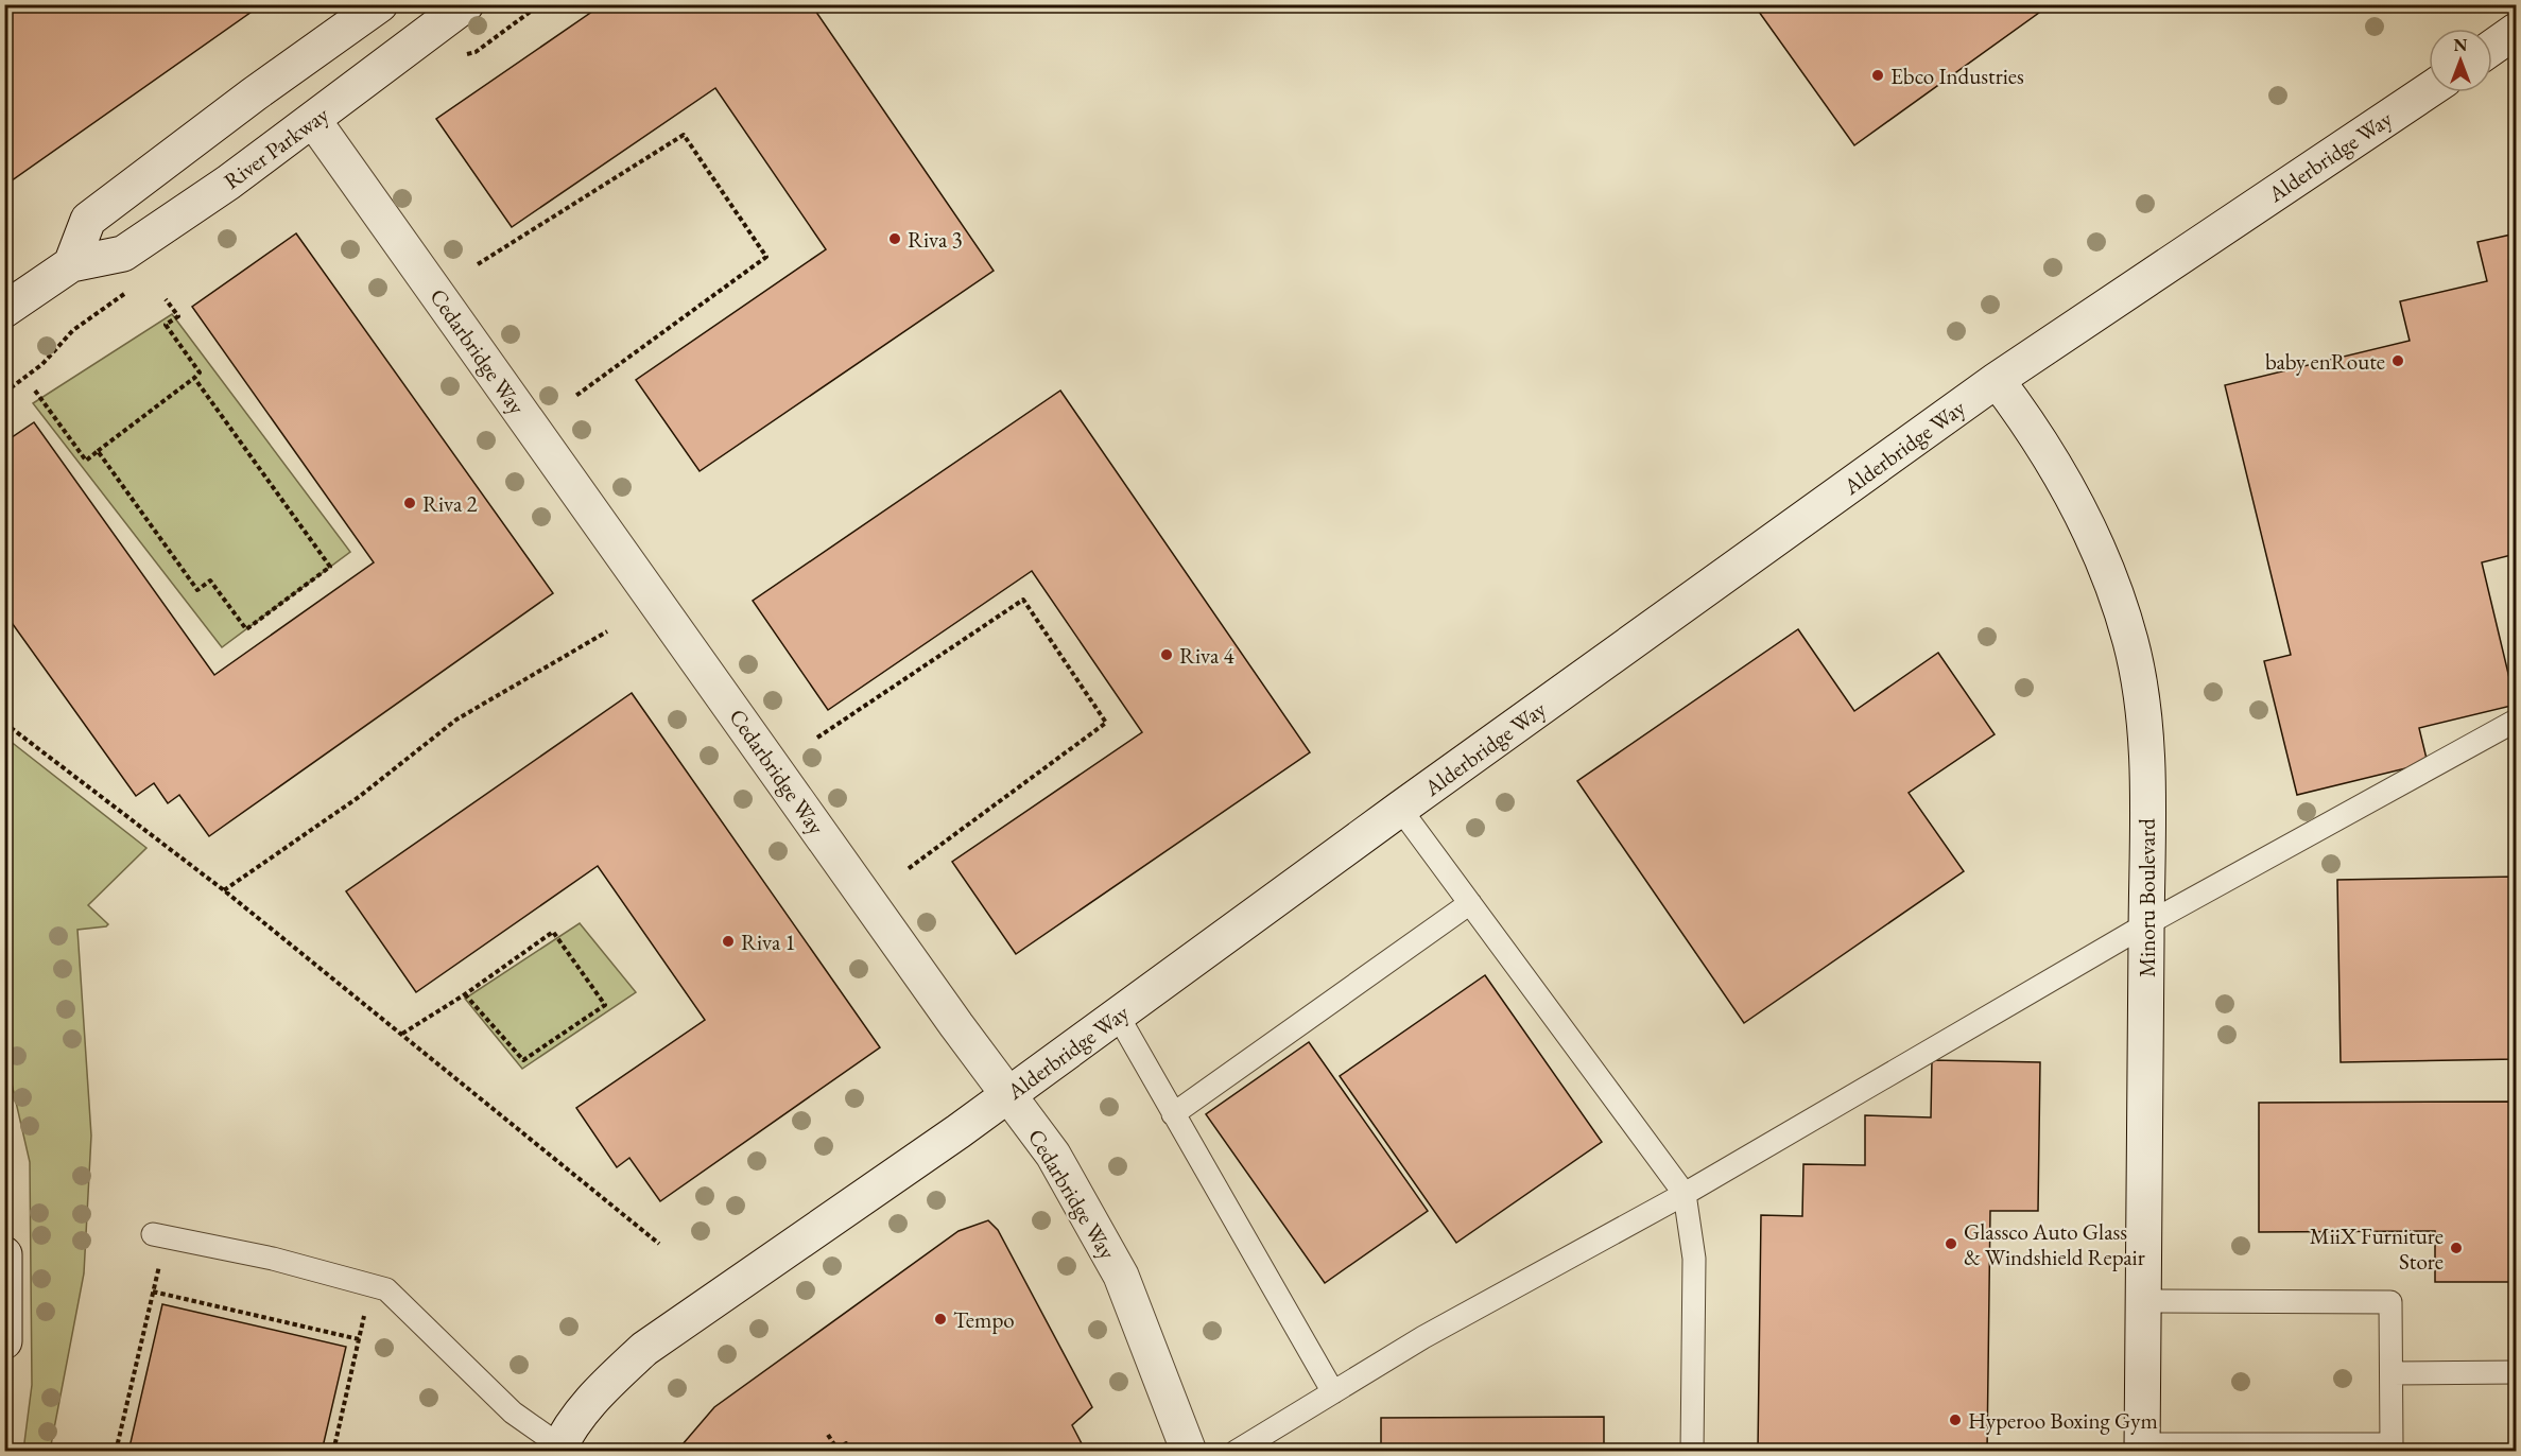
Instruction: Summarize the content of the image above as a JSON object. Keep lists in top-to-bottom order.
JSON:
{
  "streets": {
    "street": [
      "River Parkway",
      "Alderbridge Way",
      "Cedarbridge Way",
      "Minoru Boulevard"
    ]
  },
  "crossings": [
    ["River Parkway", "Cedarbridge Way"],
    ["Alderbridge Way", "Cedarbridge Way"],
    ["Alderbridge Way", "Minoru Boulevard"]
  ],
  "places": [
    "Ebco Industries",
    "Riva 3",
    "baby enRoute",
    "Riva 2",
    "Riva 4",
    "Riva 1",
    "Glassco Auto Glass & Windshield Repair",
    "MiiX Furniture Store",
    "Tempo",
    "Hyperoo Boxing Gym"
  ],
  "north": "top"
}
